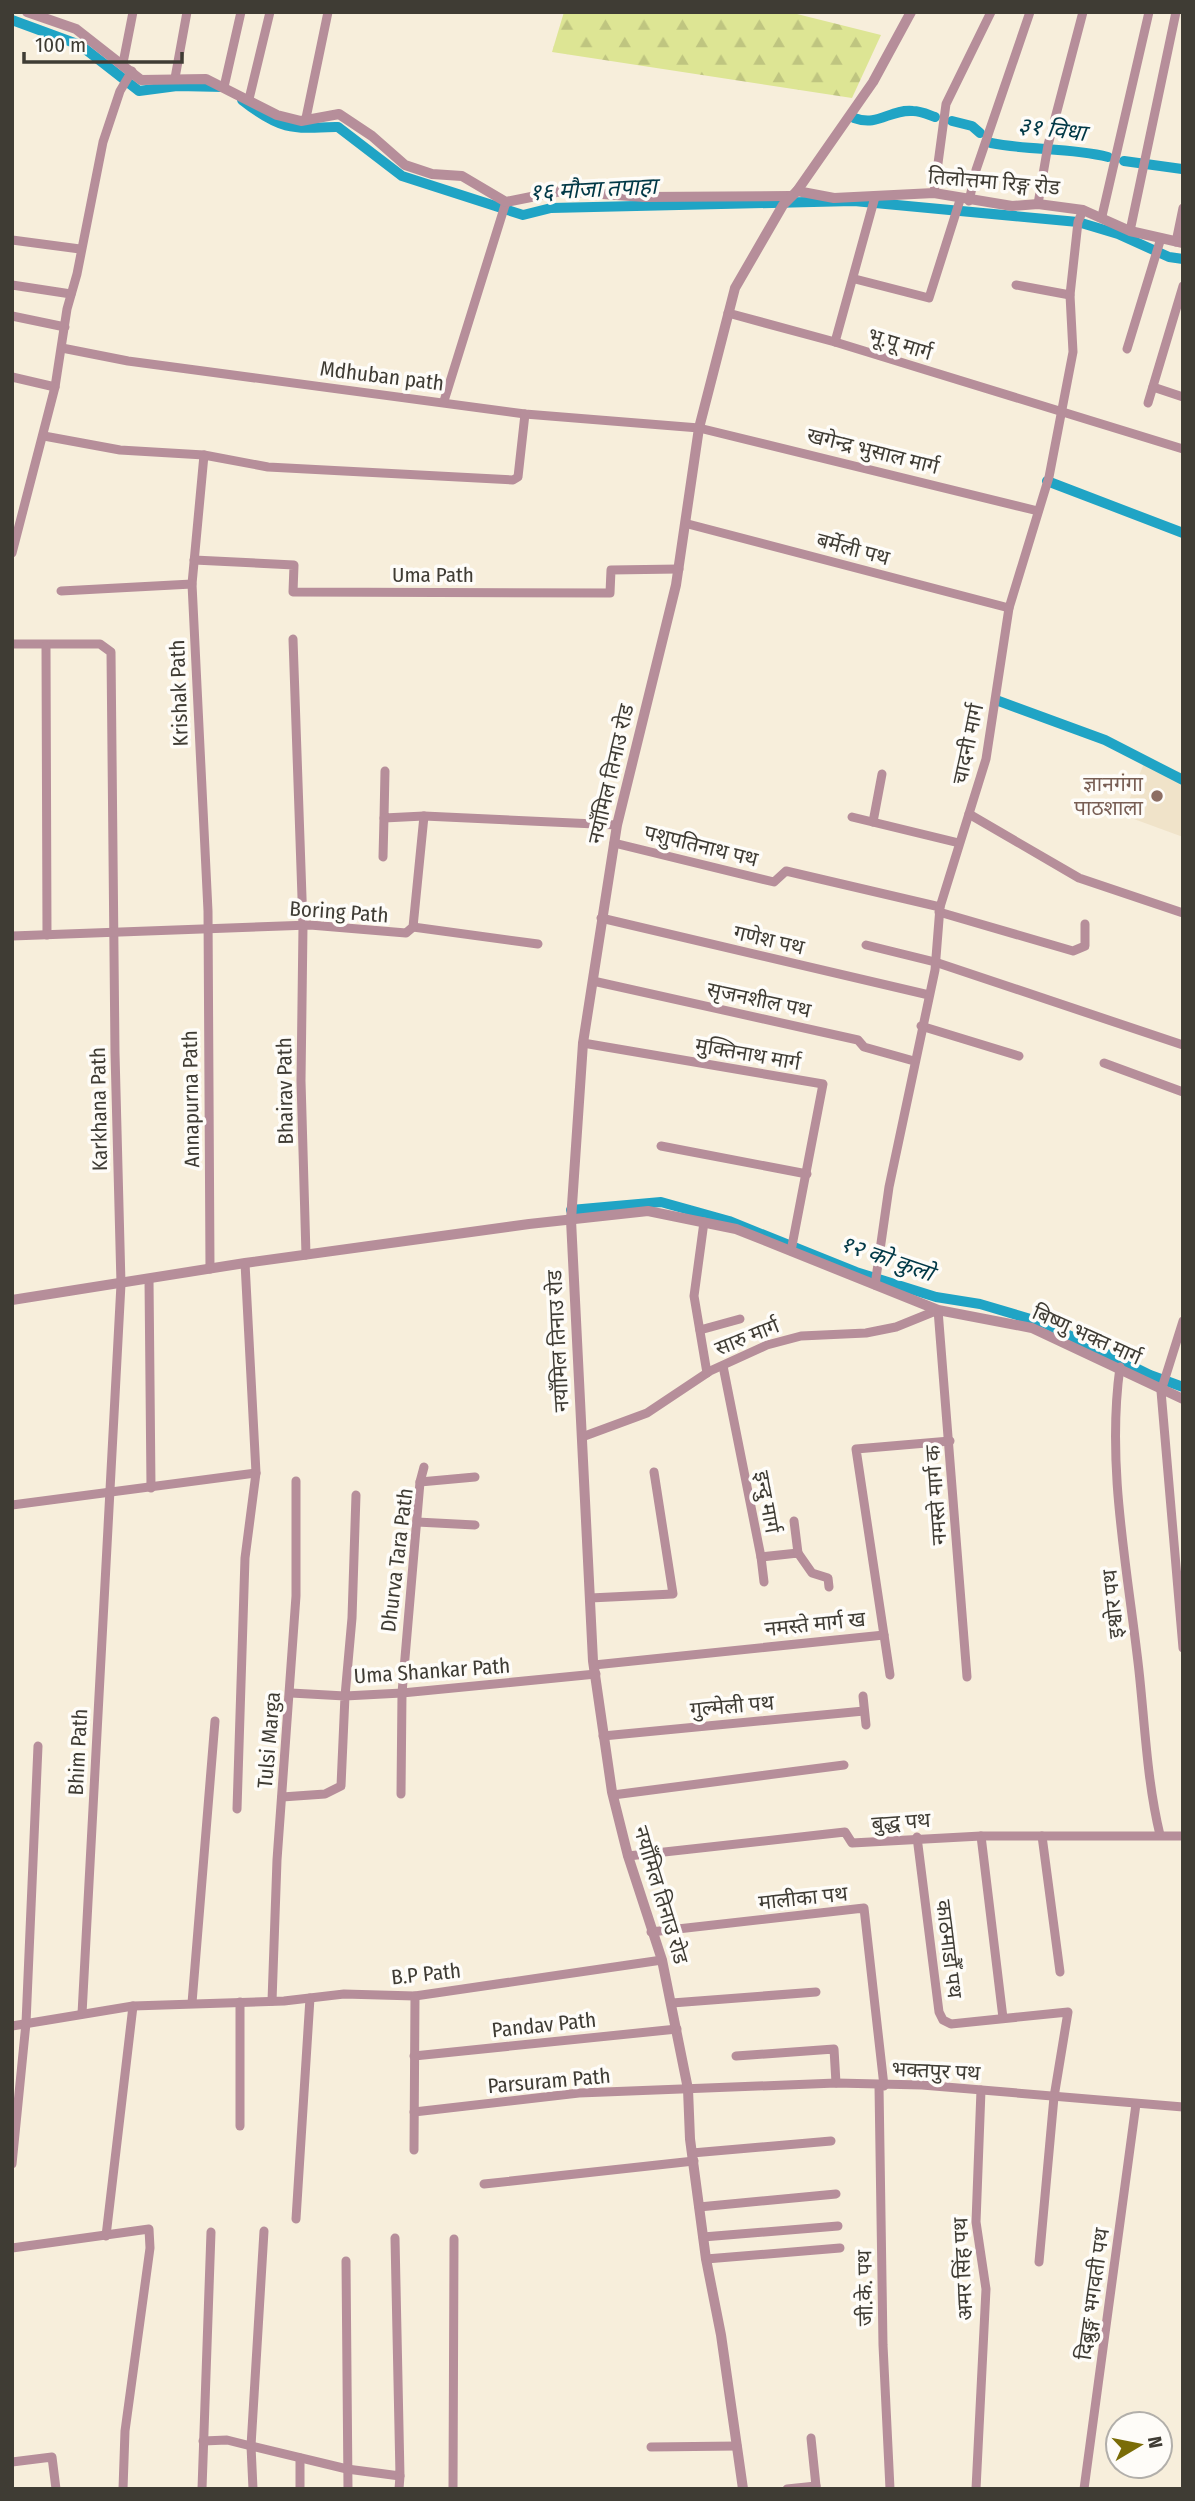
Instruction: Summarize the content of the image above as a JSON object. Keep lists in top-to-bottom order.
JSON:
{
  "streets": {
    "street": [
      "तिलोत्तमा रिङ्ग रोड",
      "भू.पू मार्ग",
      "Mdhuban path",
      "खगेन्द्र भुसाल मार्ग",
      "बर्मेली पथ",
      "Uma Path",
      "Krishak Path",
      "चादनी मार्ग",
      "नयाँमिल तिनाउ रोड",
      "पशुपतिनाथ पथ",
      "Boring Path",
      "गणेश पथ",
      "सृजनशील पथ",
      "मुक्तिनाथ मार्ग",
      "Bhairav Path",
      "Annapurna Path",
      "Karkhana Path",
      "बिष्णु भक्त मार्ग",
      "सारु मार्ग",
      "नमस्ते मार्ग क",
      "इन्दु मार्ग",
      "Dhurva Tara Path",
      "इश्वोर पथ",
      "नमस्ते मार्ग ख",
      "Uma Shankar Path",
      "गुल्मेली पथ",
      "Tulsi Marga",
      "Bhim Path",
      "बुद्ध पथ",
      "मालीका पथ",
      "काठमाडौँ पथ",
      "B.P Path",
      "Pandav Path",
      "भक्तपुर पथ",
      "Parsuram Path",
      "अमर सिंह पथ",
      "जी.के. पथ",
      "दिब्रुङ्ग भगवती पथ"
    ]
  },
  "crossings": [
    ["तिलोत्तमा रिङ्ग रोड", "चादनी मार्ग"],
    ["तिलोत्तमा रिङ्ग रोड", "नयाँमिल तिनाउ रोड"],
    ["भू.पू मार्ग", "चादनी मार्ग"],
    ["भू.पू मार्ग", "नयाँमिल तिनाउ रोड"],
    ["Mdhuban path", "खगेन्द्र भुसाल मार्ग"],
    ["Mdhuban path", "नयाँमिल तिनाउ रोड"],
    ["खगेन्द्र भुसाल मार्ग", "चादनी मार्ग"],
    ["खगेन्द्र भुसाल मार्ग", "नयाँमिल तिनाउ रोड"],
    ["बर्मेली पथ", "चादनी मार्ग"],
    ["बर्मेली पथ", "नयाँमिल तिनाउ रोड"],
    ["Uma Path", "Krishak Path"],
    ["Uma Path", "नयाँमिल तिनाउ रोड"],
    ["Krishak Path", "Boring Path"],
    ["Krishak Path", "Annapurna Path"],
    ["चादनी मार्ग", "पशुपतिनाथ पथ"],
    ["चादनी मार्ग", "गणेश पथ"],
    ["चादनी मार्ग", "सृजनशील पथ"],
    ["चादनी मार्ग", "बिष्णु भक्त मार्ग"],
    ["नयाँमिल तिनाउ रोड", "पशुपतिनाथ पथ"],
    ["नयाँमिल तिनाउ रोड", "गणेश पथ"],
    ["नयाँमिल तिनाउ रोड", "सृजनशील पथ"],
    ["नयाँमिल तिनाउ रोड", "मुक्तिनाथ मार्ग"],
    ["नयाँमिल तिनाउ रोड", "बिष्णु भक्त मार्ग"],
    ["नयाँमिल तिनाउ रोड", "सारु मार्ग"],
    ["नयाँमिल तिनाउ रोड", "नमस्ते मार्ग ख"],
    ["नयाँमिल तिनाउ रोड", "Uma Shankar Path"],
    ["नयाँमिल तिनाउ रोड", "गुल्मेली पथ"],
    ["नयाँमिल तिनाउ रोड", "बुद्ध पथ"],
    ["नयाँमिल तिनाउ रोड", "मालीका पथ"],
    ["नयाँमिल तिनाउ रोड", "B.P Path"],
    ["नयाँमिल तिनाउ रोड", "Pandav Path"],
    ["नयाँमिल तिनाउ रोड", "भक्तपुर पथ"],
    ["नयाँमिल तिनाउ रोड", "Parsuram Path"],
    ["Boring Path", "Bhairav Path"],
    ["Boring Path", "Annapurna Path"],
    ["Boring Path", "Karkhana Path"],
    ["मुक्तिनाथ मार्ग", "बिष्णु भक्त मार्ग"],
    ["Bhairav Path", "बिष्णु भक्त मार्ग"],
    ["Annapurna Path", "बिष्णु भक्त मार्ग"],
    ["Karkhana Path", "बिष्णु भक्त मार्ग"],
    ["Karkhana Path", "Bhim Path"],
    ["बिष्णु भक्त मार्ग", "सारु मार्ग"],
    ["बिष्णु भक्त मार्ग", "नमस्ते मार्ग क"],
    ["बिष्णु भक्त मार्ग", "इश्वोर पथ"],
    ["सारु मार्ग", "नमस्ते मार्ग क"],
    ["सारु मार्ग", "इन्दु मार्ग"],
    ["नमस्ते मार्ग क", "नमस्ते मार्ग ख"],
    ["Dhurva Tara Path", "Uma Shankar Path"],
    ["इश्वोर पथ", "बुद्ध पथ"],
    ["नमस्ते मार्ग ख", "Uma Shankar Path"],
    ["Tulsi Marga", "B.P Path"],
    ["Bhim Path", "B.P Path"],
    ["बुद्ध पथ", "काठमाडौँ पथ"],
    ["मालीका पथ", "भक्तपुर पथ"],
    ["मालीका पथ", "जी.के. पथ"],
    ["काठमाडौँ पथ", "भक्तपुर पथ"],
    ["भक्तपुर पथ", "Parsuram Path"],
    ["भक्तपुर पथ", "अमर सिंह पथ"],
    ["भक्तपुर पथ", "जी.के. पथ"],
    ["भक्तपुर पथ", "दिब्रुङ्ग भगवती पथ"]
  ],
  "water": ["३१ विधा", "१६ मौजा तपाहा", "१२ को कुलो"],
  "places": ["ज्ञानगंगा पाठशाला"],
  "scale_bar": "100 m",
  "north": "right"
}
